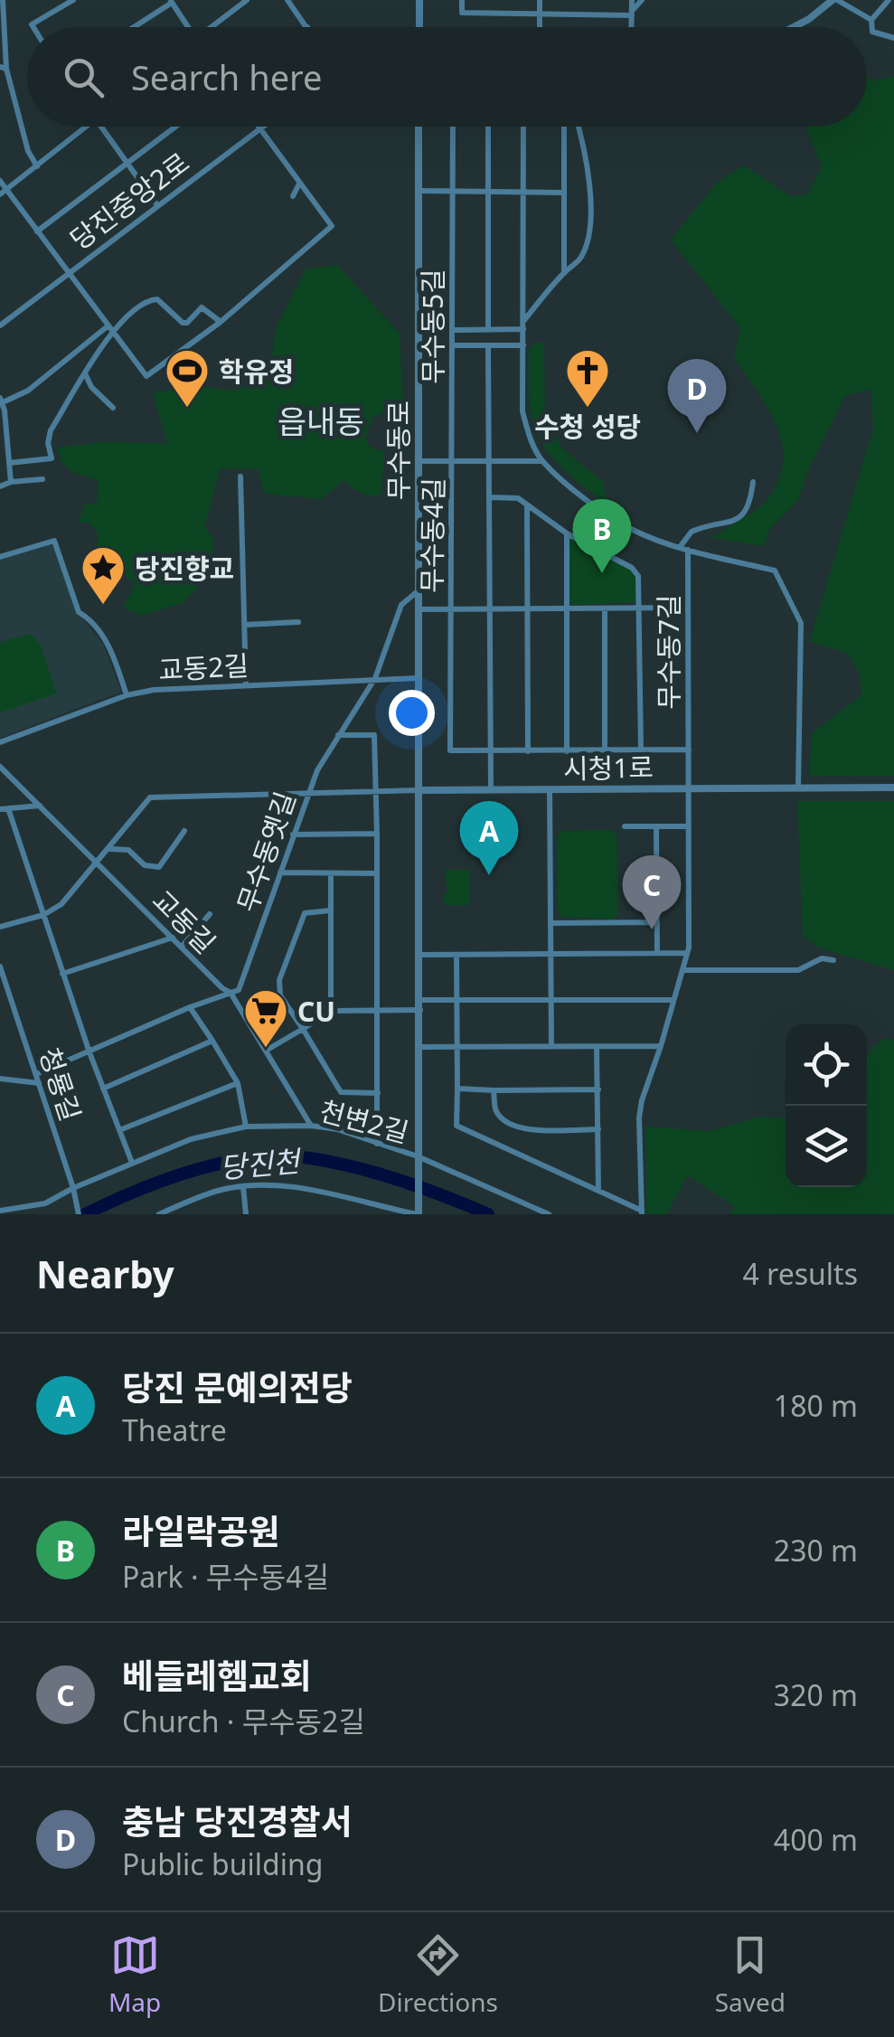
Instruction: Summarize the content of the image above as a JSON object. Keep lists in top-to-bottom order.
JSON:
{
  "streets": {
    "street": [
      "당진중앙2로",
      "무수동5길",
      "무수동로",
      "무수동4길",
      "무수동7길",
      "교동2길",
      "시청1로",
      "무수동옛길",
      "교동길",
      "청룡길",
      "천변2길"
    ]
  },
  "crossings": [
    ["무수동5길", "무수동4길"],
    ["무수동로", "무수동4길"],
    ["무수동로", "교동2길"],
    ["무수동로", "시청1로"],
    ["무수동로", "무수동옛길"],
    ["무수동로", "천변2길"],
    ["무수동4길", "무수동7길"],
    ["무수동7길", "시청1로"],
    ["교동2길", "무수동옛길"],
    ["무수동옛길", "교동길"],
    ["교동길", "천변2길"],
    ["청룡길", "천변2길"]
  ],
  "districts": ["읍내동"],
  "water": ["당진천"],
  "places": {
    "sports": ["학유정"],
    "church": ["수청 성당"],
    "place": ["당진향교"],
    "supermarket": ["CU"]
  },
  "page": {
    "search": "Search here",
    "pins": [
      "D",
      "B",
      "A",
      "C"
    ],
    "heading": ["Nearby", "4 results"],
    "list": [
      {
        "mark": "A",
        "name": "당진 문예의전당",
        "note": "Theatre",
        "value": "180 m"
      },
      {
        "mark": "B",
        "name": "라일락공원",
        "note": "Park · 무수동4길",
        "value": "230 m"
      },
      {
        "mark": "C",
        "name": "베들레헴교회",
        "note": "Church · 무수동2길",
        "value": "320 m"
      },
      {
        "mark": "D",
        "name": "충남 당진경찰서",
        "note": "Public building",
        "value": "400 m"
      }
    ],
    "nav": ["Map", "Directions", "Saved"]
  }
}
